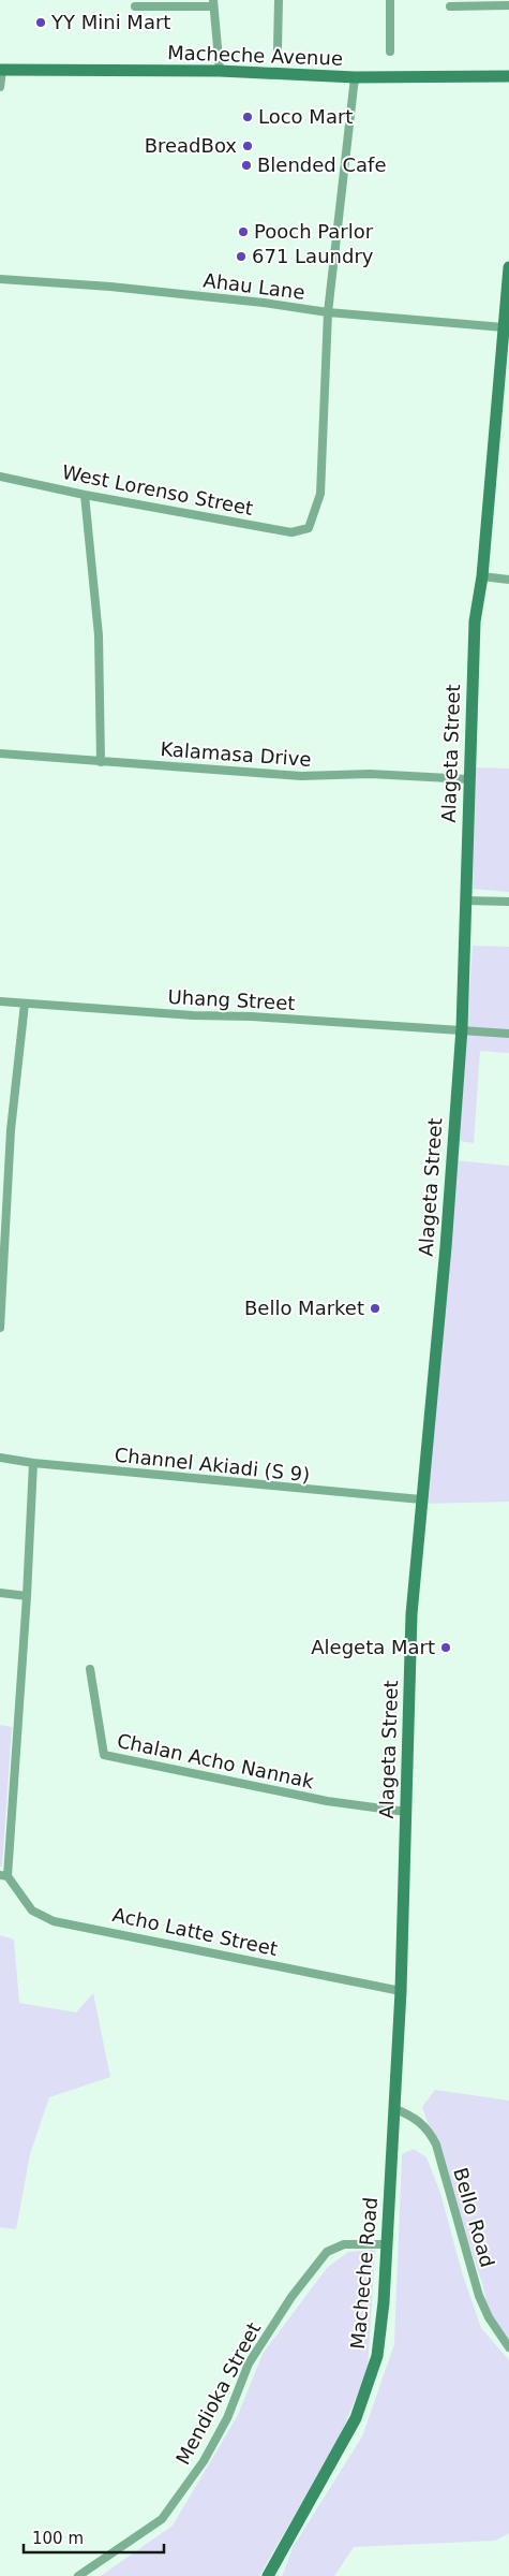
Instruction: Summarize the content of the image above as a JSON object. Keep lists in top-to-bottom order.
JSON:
{
  "streets": {
    "main road": ["Macheche Avenue", "Alageta Street", "Macheche Road"],
    "street": [
      "Ahau Lane",
      "West Lorenso Street",
      "Kalamasa Drive",
      "Uhang Street",
      "Channel Akiadi (S 9)",
      "Chalan Acho Nannak",
      "Acho Latte Street",
      "Bello Road",
      "Mendioka Street"
    ]
  },
  "crossings": [
    ["Ahau Lane", "West Lorenso Street"],
    ["Ahau Lane", "Alageta Street"],
    ["Alageta Street", "Kalamasa Drive"],
    ["Alageta Street", "Uhang Street"],
    ["Alageta Street", "Channel Akiadi (S 9)"],
    ["Alageta Street", "Chalan Acho Nannak"],
    ["Alageta Street", "Acho Latte Street"],
    ["Alageta Street", "Bello Road"],
    ["Alageta Street", "Macheche Road"],
    ["Bello Road", "Macheche Road"],
    ["Macheche Road", "Mendioka Street"]
  ],
  "places": [
    "YY Mini Mart",
    "Loco Mart",
    "BreadBox",
    "Blended Cafe",
    "Pooch Parlor",
    "671 Laundry",
    "Bello Market",
    "Alegeta Mart"
  ],
  "scale_bar": "100 m"
}
